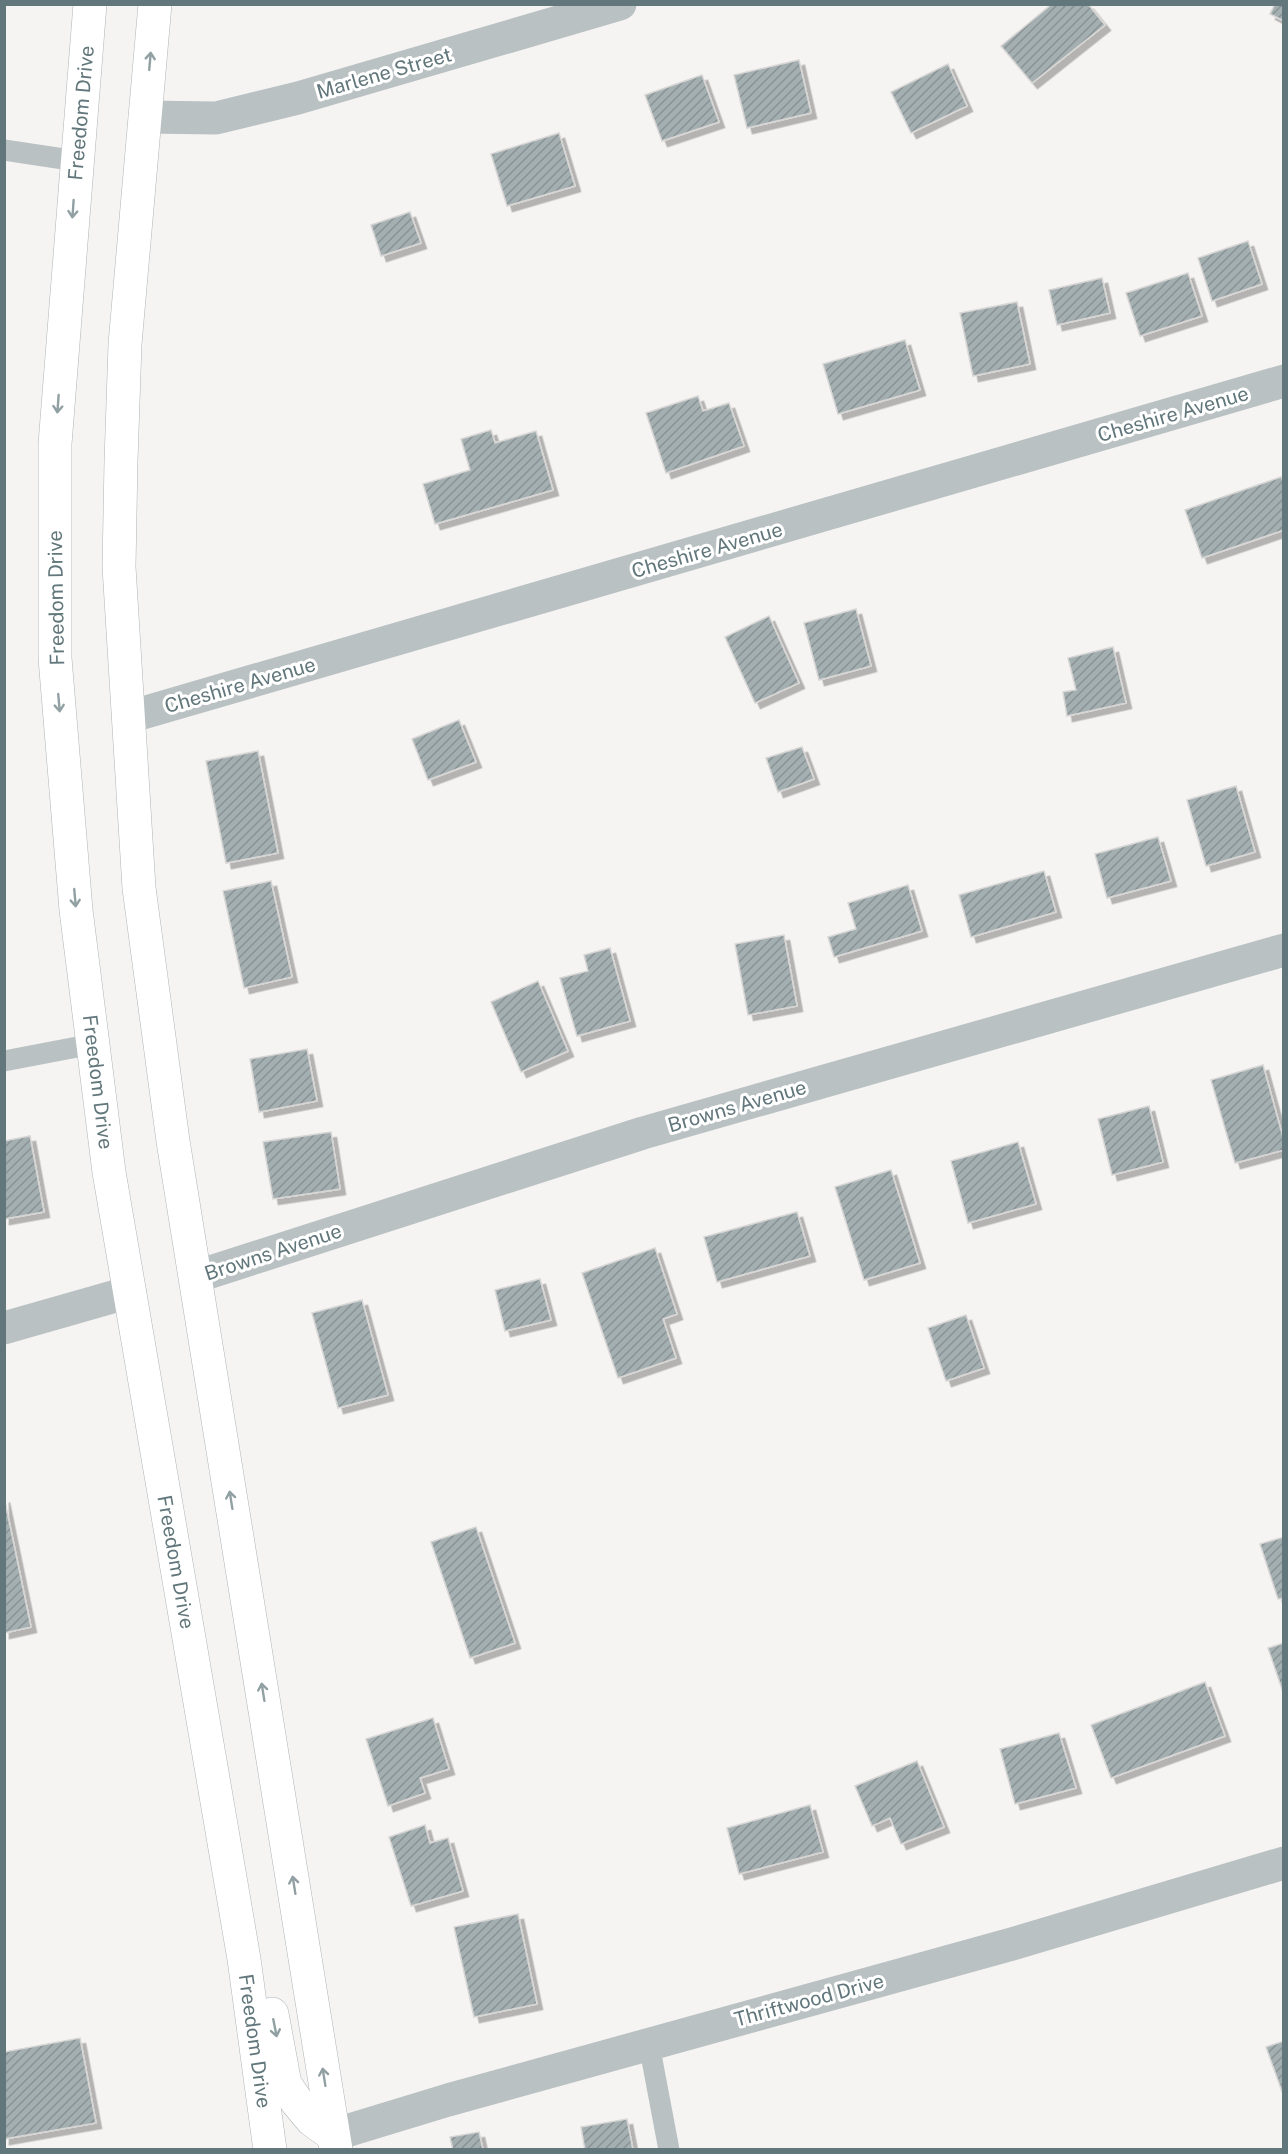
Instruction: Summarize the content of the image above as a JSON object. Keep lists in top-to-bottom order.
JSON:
{
  "streets": {
    "main road": ["Freedom Drive"],
    "street": [
      "Marlene Street",
      "Cheshire Avenue",
      "Browns Avenue",
      "Thriftwood Drive"
    ]
  }
}
